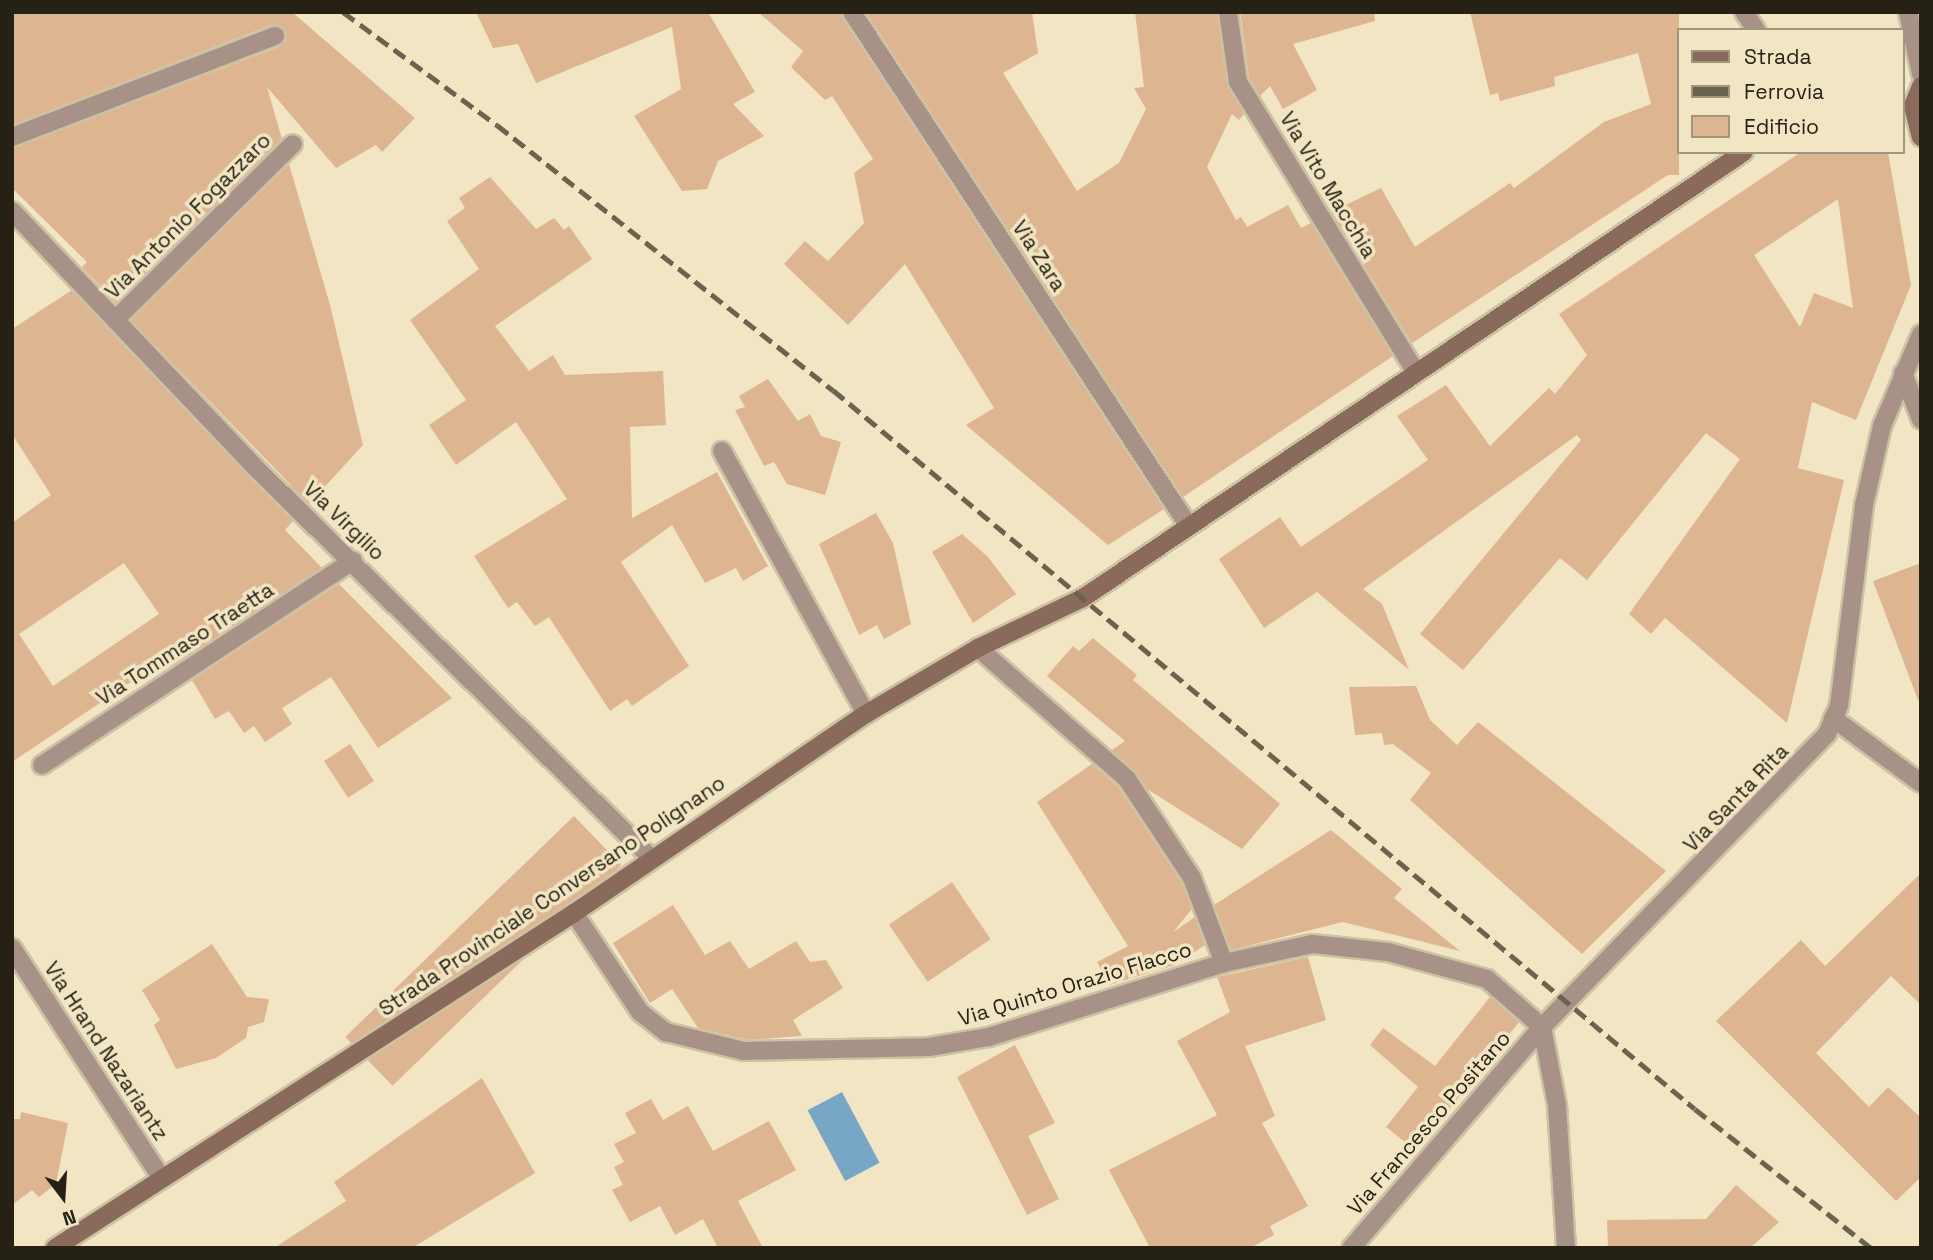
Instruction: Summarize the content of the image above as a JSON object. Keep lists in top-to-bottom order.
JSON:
{
  "streets": {
    "main road": ["Strada Provinciale Conversano Polignano"],
    "street": [
      "Via Vito Macchia",
      "Via Antonio Fogazzaro",
      "Via Zara",
      "Via Virgilio",
      "Via Tommaso Traetta",
      "Via Santa Rita",
      "Via Quinto Orazio Flacco",
      "Via Hrand Nazariantz",
      "Via Francesco Positano"
    ]
  },
  "crossings": [
    ["Via Vito Macchia", "Strada Provinciale Conversano Polignano"],
    ["Via Antonio Fogazzaro", "Via Virgilio"],
    ["Via Zara", "Strada Provinciale Conversano Polignano"],
    ["Via Virgilio", "Via Tommaso Traetta"],
    ["Via Virgilio", "Strada Provinciale Conversano Polignano"],
    ["Via Santa Rita", "Via Quinto Orazio Flacco"],
    ["Via Santa Rita", "Via Francesco Positano"],
    ["Strada Provinciale Conversano Polignano", "Via Quinto Orazio Flacco"],
    ["Strada Provinciale Conversano Polignano", "Via Hrand Nazariantz"],
    ["Via Quinto Orazio Flacco", "Via Francesco Positano"]
  ],
  "legend": ["Strada", "Ferrovia", "Edificio"],
  "north": "bottom"
}
